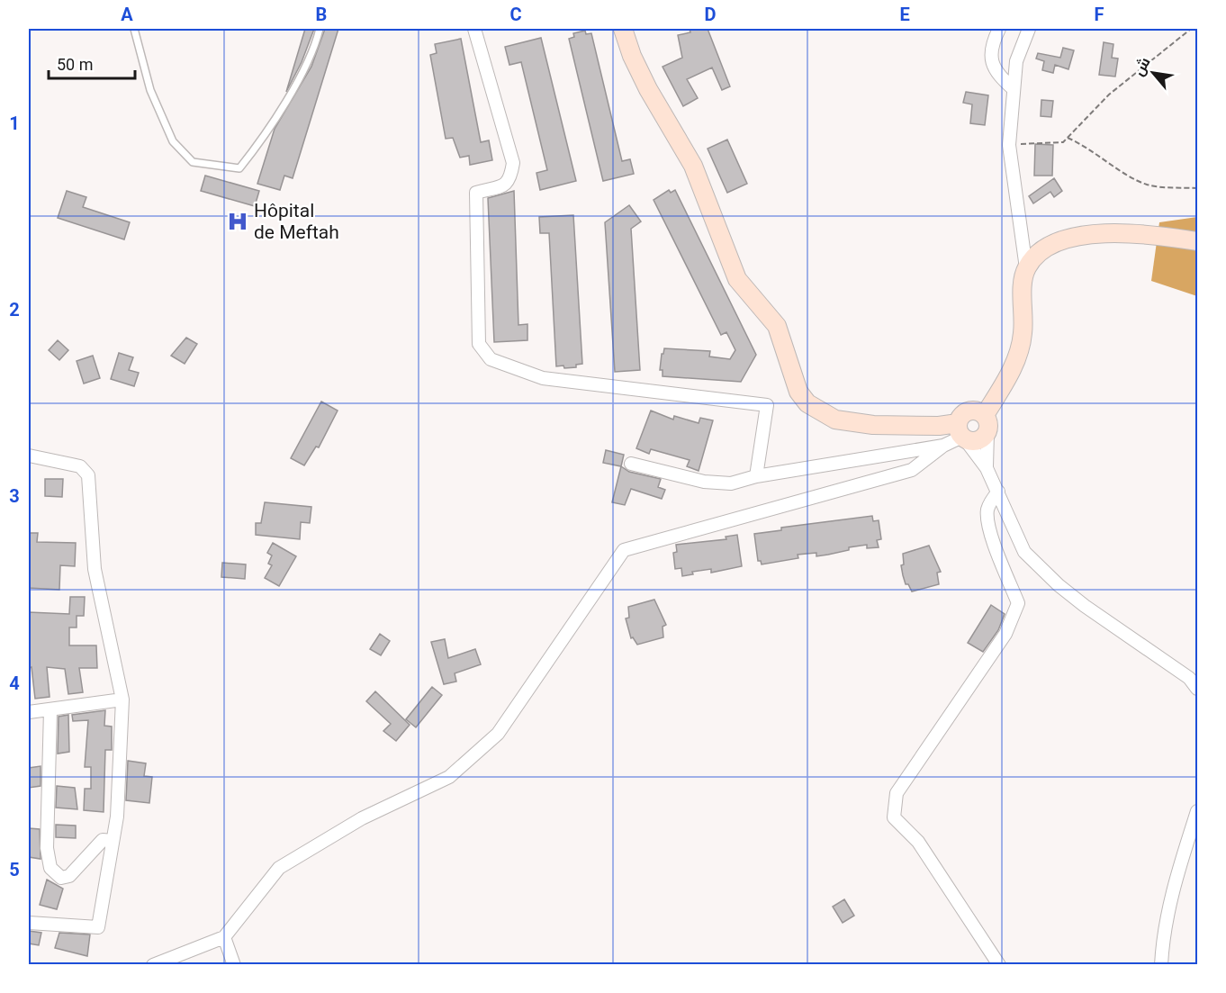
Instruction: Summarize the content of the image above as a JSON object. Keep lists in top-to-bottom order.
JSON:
{
  "places": {
    "hospital": ["Hôpital de Meftah"]
  },
  "scale_bar": "50 m",
  "north": "top left",
  "grid": {
    "columns": [
      "A",
      "B",
      "C",
      "D",
      "E",
      "F"
    ],
    "rows": [
      "1",
      "2",
      "3",
      "4",
      "5"
    ]
  }
}
